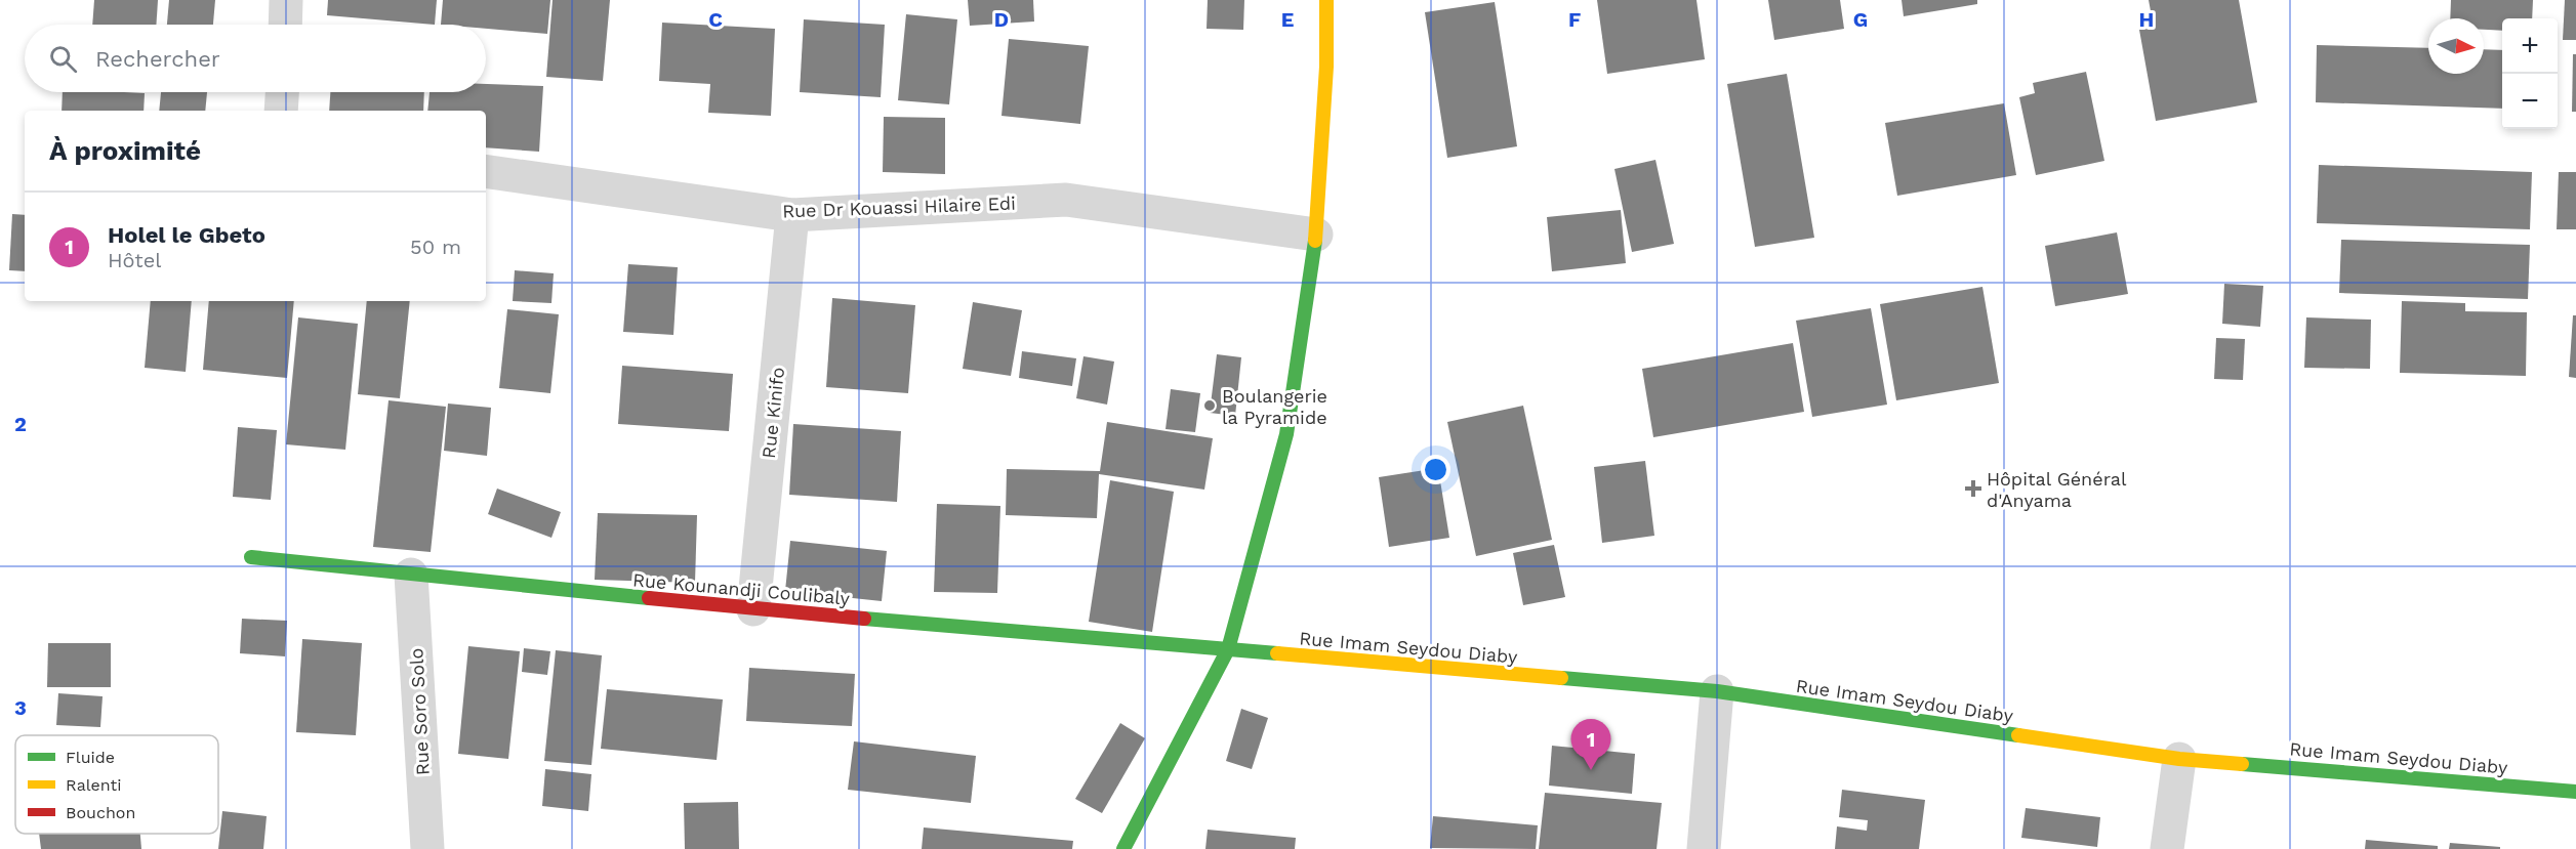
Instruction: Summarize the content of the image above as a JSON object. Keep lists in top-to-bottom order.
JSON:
{
  "streets": {
    "street": [
      "Rue Dr Kouassi Hilaire Edi",
      "Rue Kinifo",
      "Rue Kounandji Coulibaly",
      "Rue Imam Seydou Diaby",
      "Rue Soro Solo"
    ]
  },
  "crossings": [
    ["Rue Dr Kouassi Hilaire Edi", "Rue Kinifo"],
    ["Rue Kinifo", "Rue Kounandji Coulibaly"],
    ["Rue Kounandji Coulibaly", "Rue Imam Seydou Diaby"],
    ["Rue Kounandji Coulibaly", "Rue Soro Solo"]
  ],
  "places": {
    "other": ["Boulangerie la Pyramide"],
    "health": ["Hôpital Général d'Anyama"]
  },
  "legend": ["Fluide", "Ralenti", "Bouchon"],
  "north": "right",
  "page": {
    "map_buttons": ["+", "−"],
    "search": "Rechercher",
    "heading": "À proximité",
    "list": [
      {
        "mark": "1",
        "name": "Holel le Gbeto",
        "note": "Hôtel",
        "value": "50 m"
      }
    ],
    "pins": "1"
  },
  "grid": {
    "columns": [
      "C",
      "D",
      "E",
      "F",
      "G",
      "H"
    ],
    "rows": ["2", "3"]
  }
}
